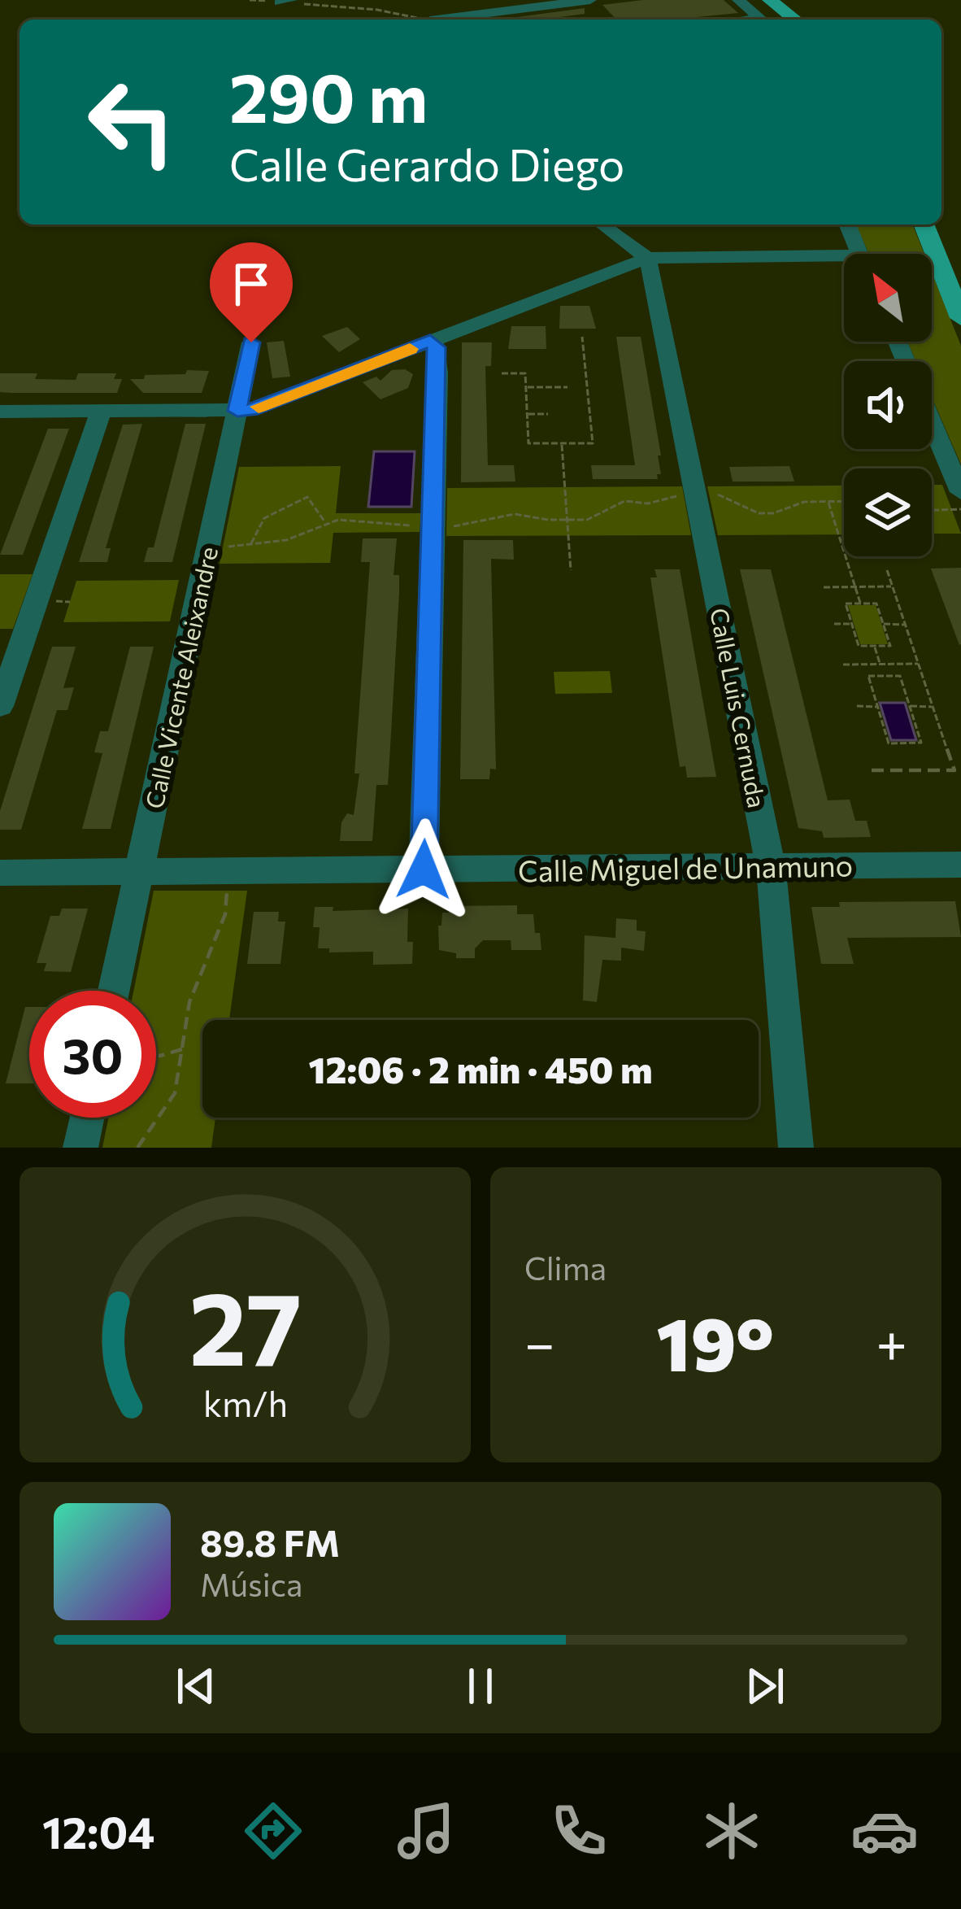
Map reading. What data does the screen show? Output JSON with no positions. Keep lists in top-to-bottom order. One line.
{"streets":{"street":["Calle Vicente Aleixandre","Calle Luis Cernuda","Calle Miguel de Unamuno"]},"crossings":[["Calle Vicente Aleixandre","Calle Miguel de Unamuno"],["Calle Luis Cernuda","Calle Miguel de Unamuno"]],"north":"top left","page":{"turn":["290 m","Calle Gerardo Diego"],"limit":"30","trip":"12:06 · 2 min · 450 m","tile":"Clima","heat":["−","19°","+"],"song":["89.8 FM","Música"],"tabs":"12:04","gauge":["27","km/h"]}}
